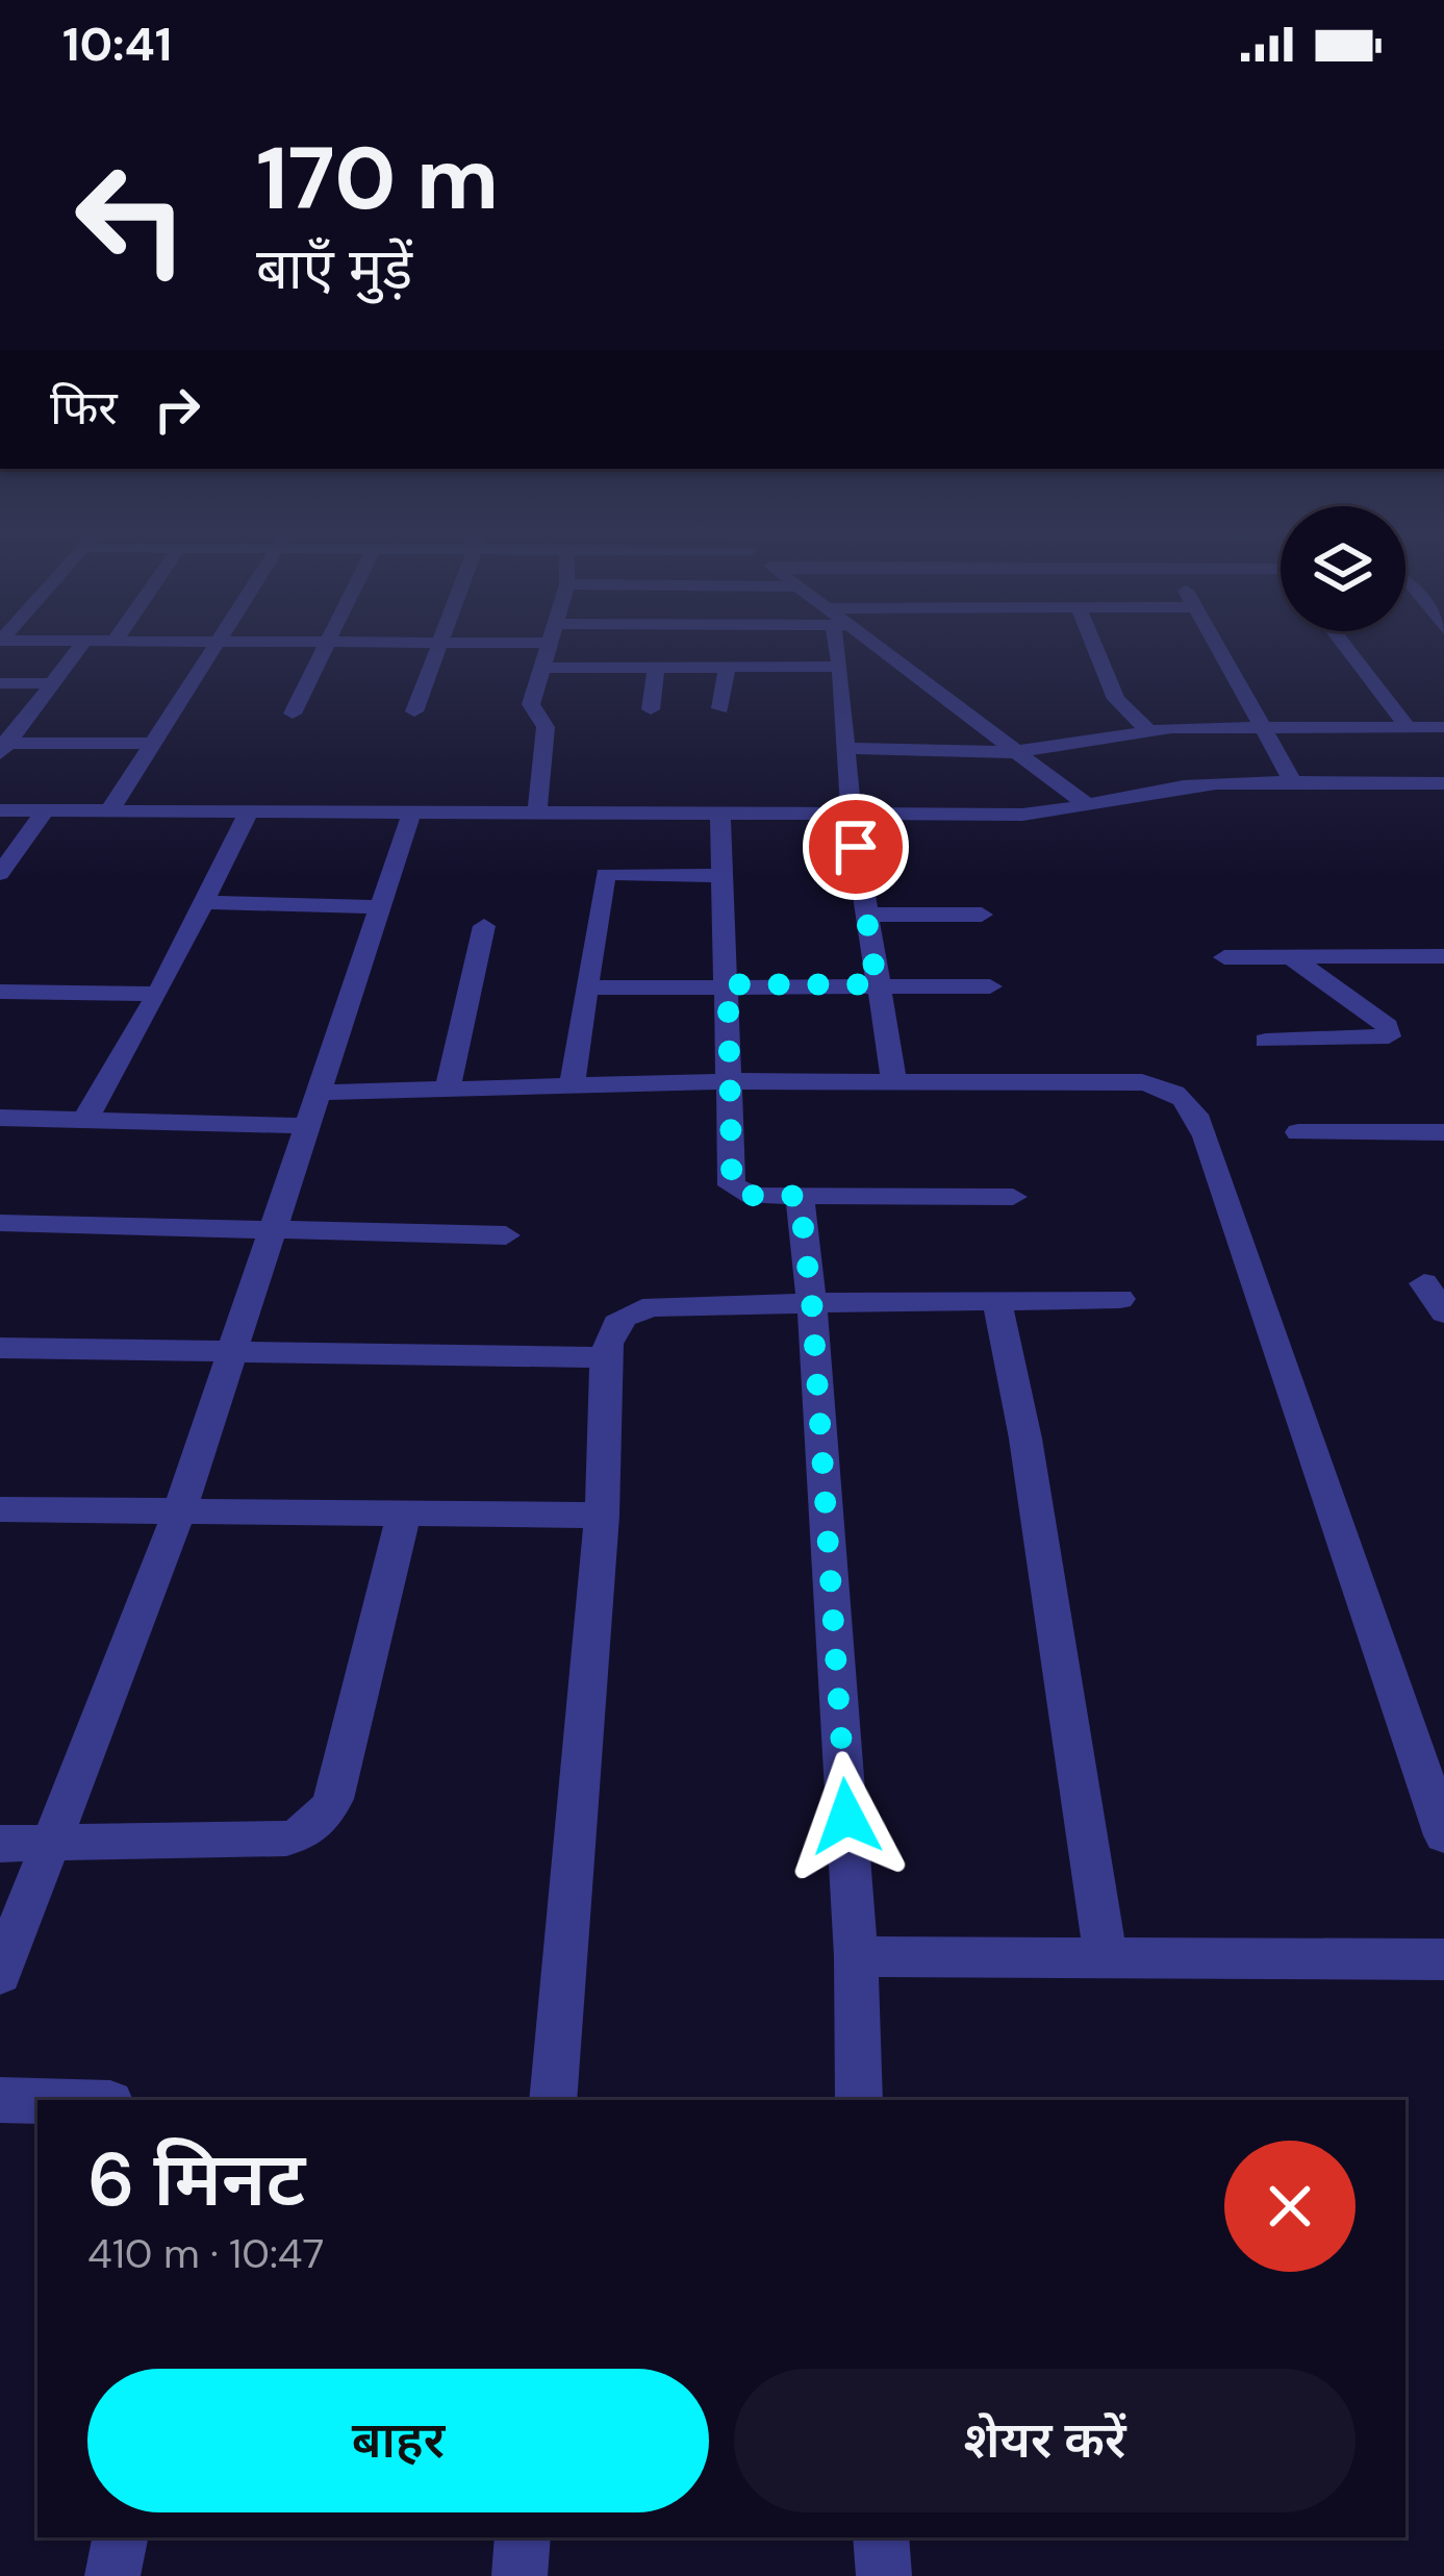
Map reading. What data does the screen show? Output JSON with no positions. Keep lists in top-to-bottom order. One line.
{"page":{"status":"10:41","turn":["170 m","बाएँ मुड़ें"],"then":"फिर","heading":["6 मिनट","410 m · 10:47"],"buttons":["बाहर","शेयर करें"]}}
